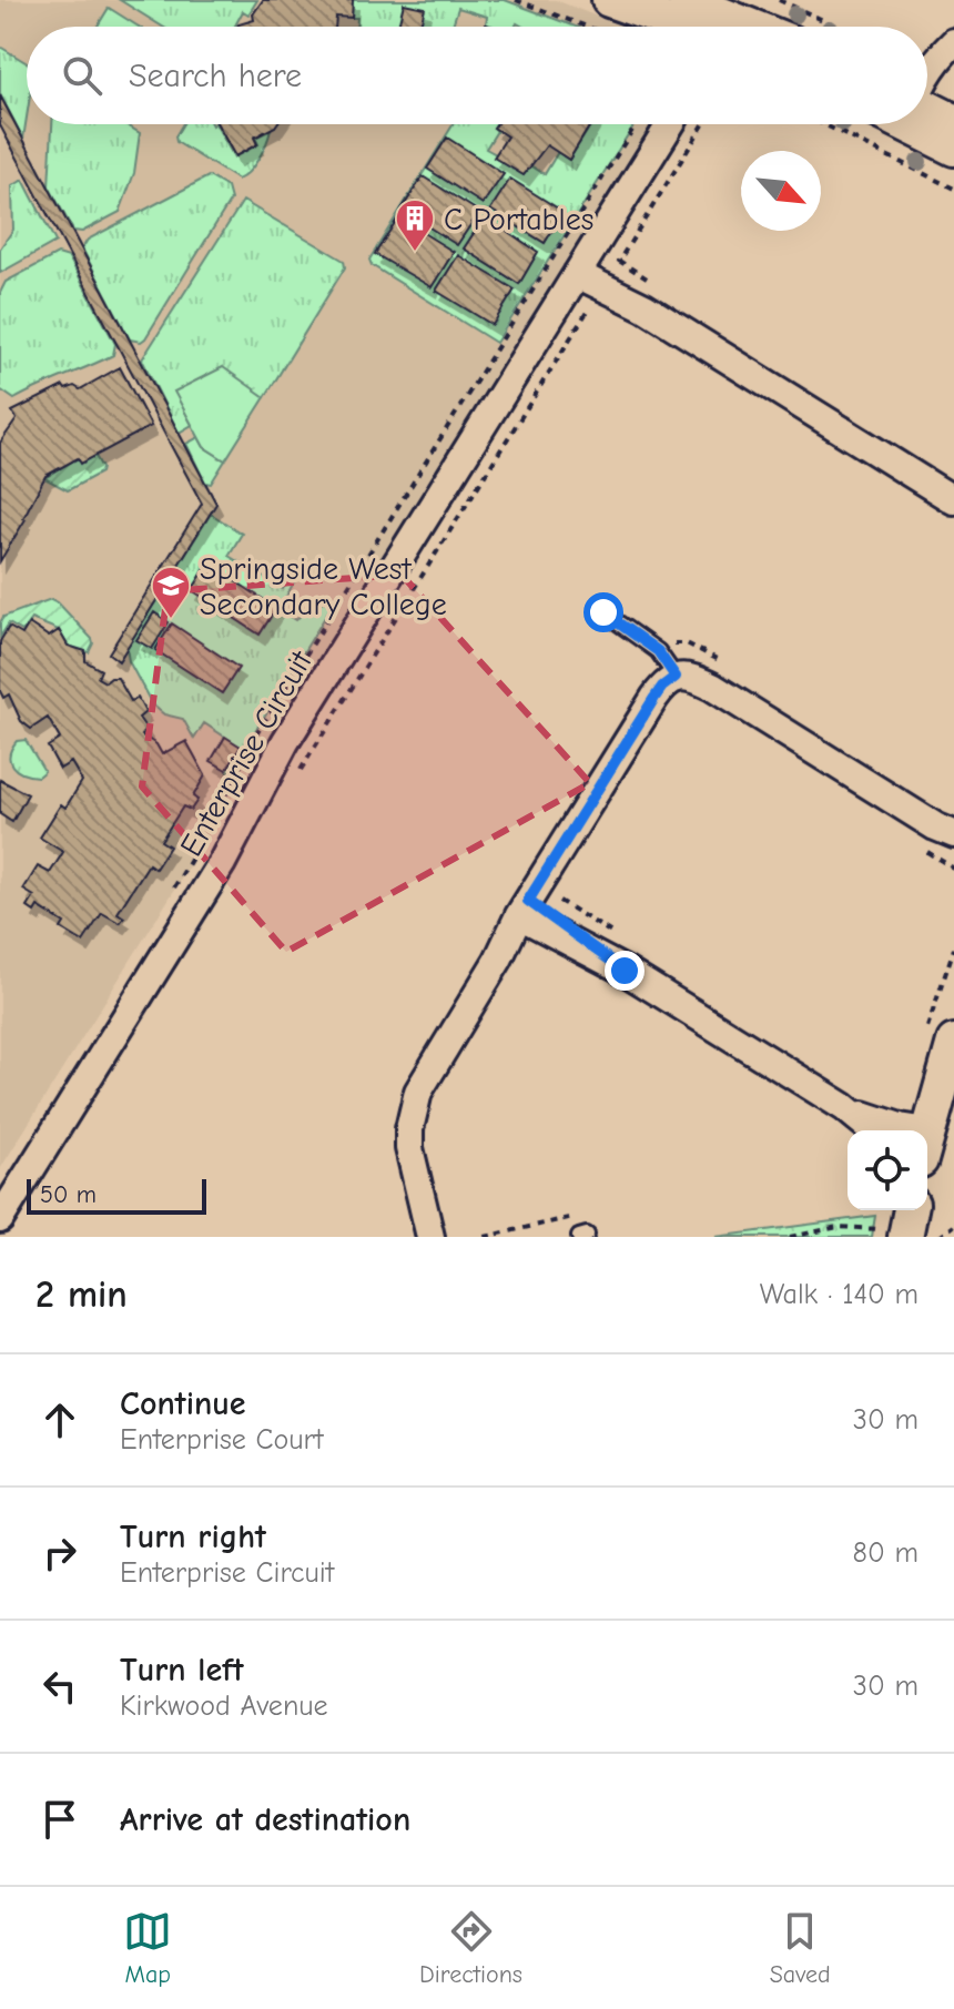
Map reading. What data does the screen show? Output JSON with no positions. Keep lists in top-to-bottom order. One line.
{"streets":{"street":["Enterprise Circuit"]},"places":{"building":["C Portables"],"school or university":["Springside West Secondary College"]},"scale_bar":"50 m","north":"bottom right","page":{"search":"Search here","scale":"50 m","heading":["2 min","Walk · 140 m"],"list":[["Continue","Enterprise Court","30 m"],["Turn right","Enterprise Circuit","80 m"],["Turn left","Kirkwood Avenue","30 m"],"Arrive at destination"],"nav":["Map","Directions","Saved"]}}
